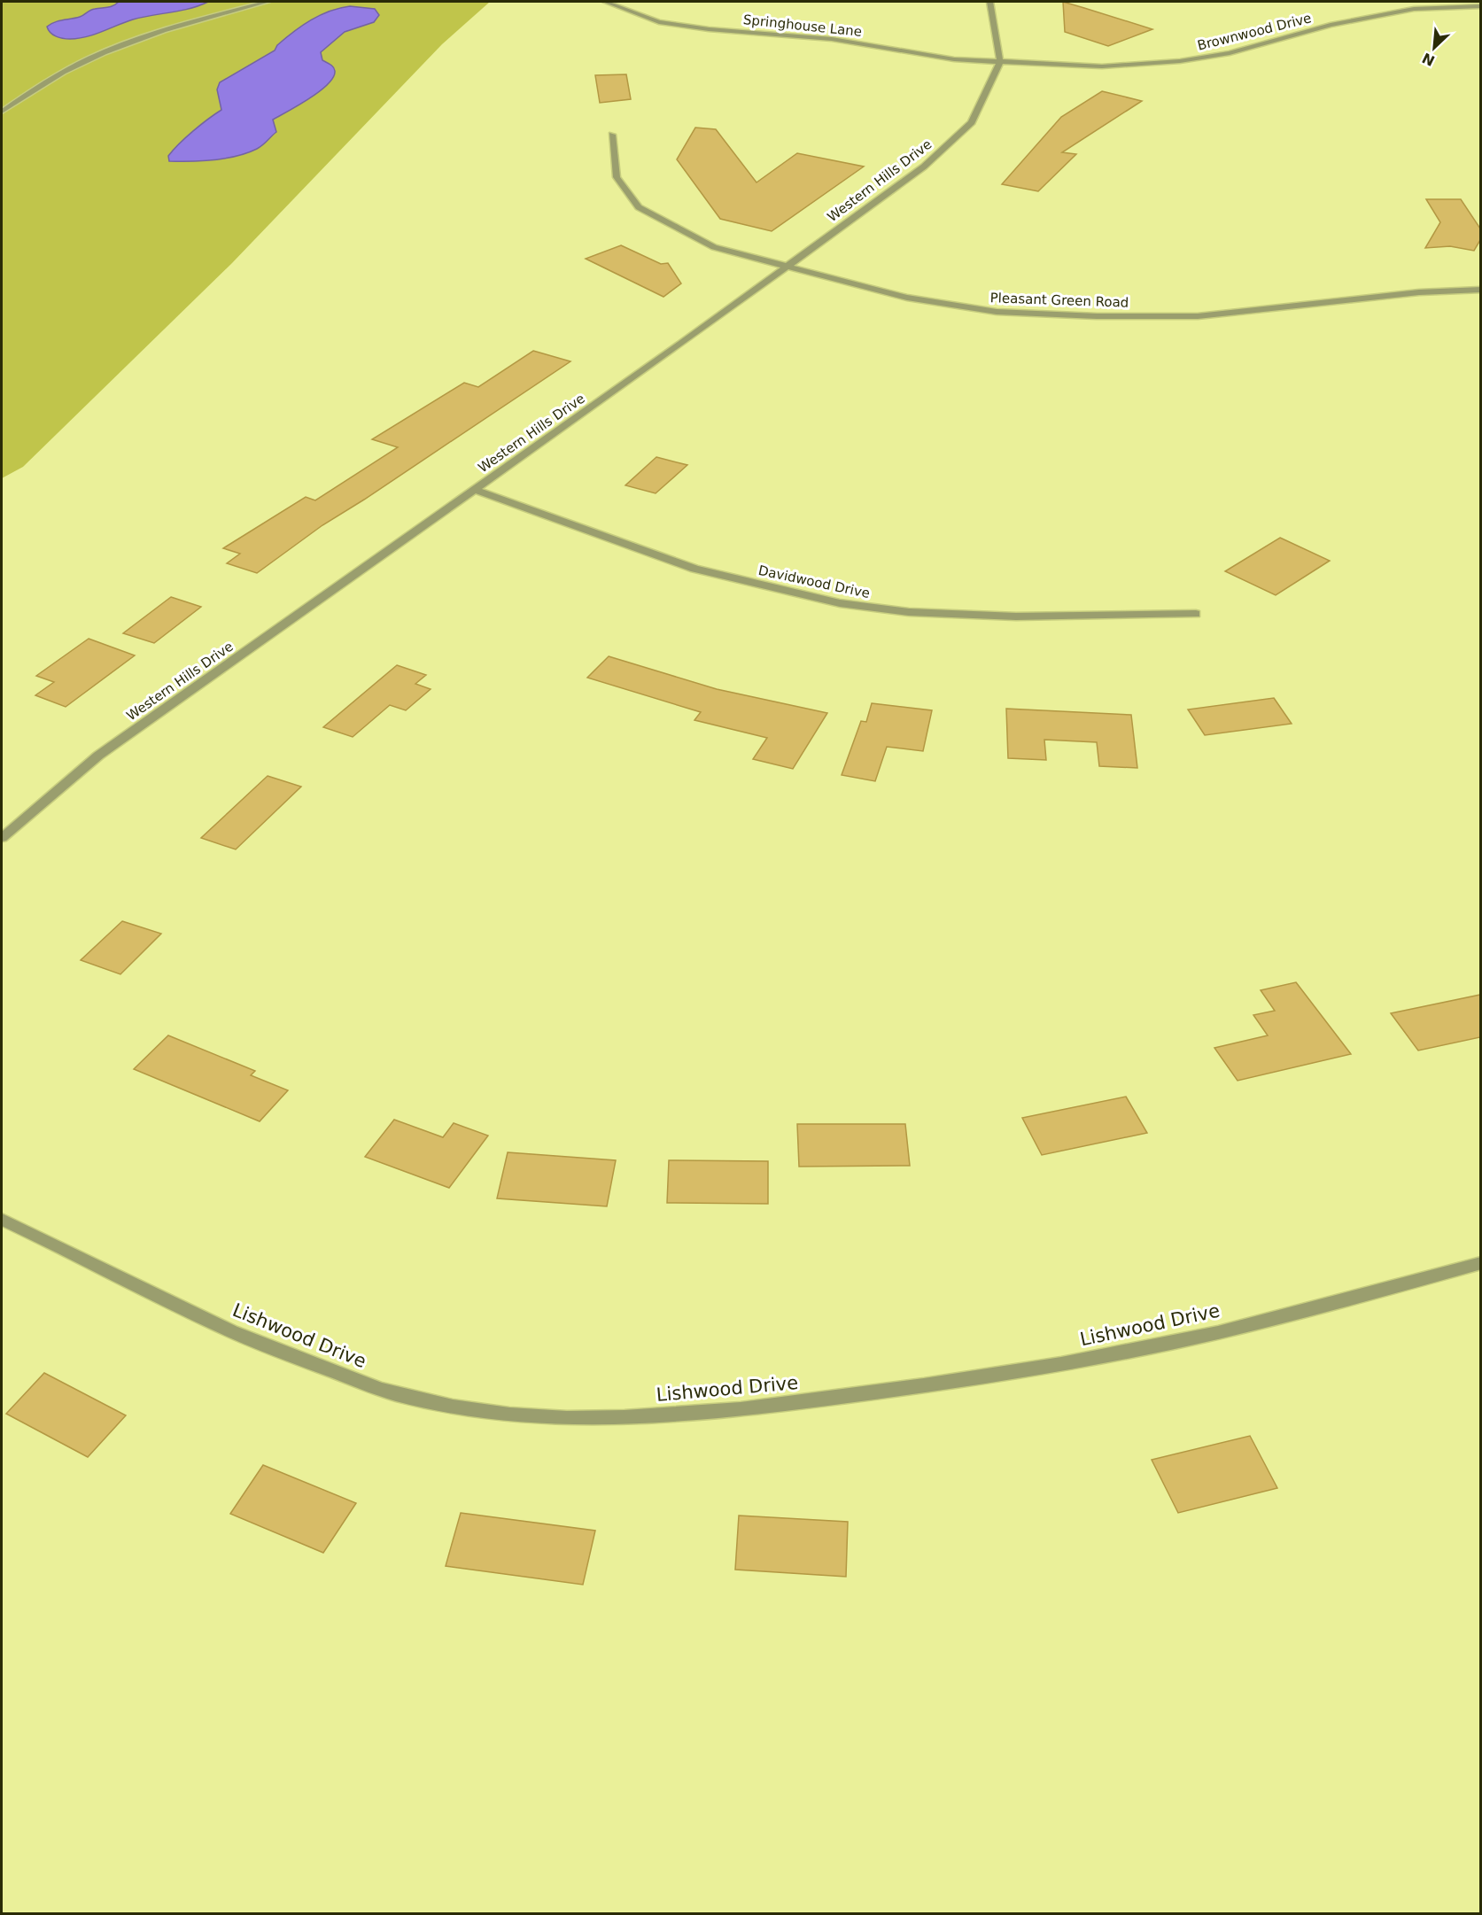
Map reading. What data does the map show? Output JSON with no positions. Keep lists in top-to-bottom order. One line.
{"streets":{"street":["Springhouse Lane","Brownwood Drive","Western Hills Drive","Pleasant Green Road","Davidwood Drive","Lishwood Drive"]},"crossings":[["Springhouse Lane","Brownwood Drive"],["Springhouse Lane","Western Hills Drive"],["Brownwood Drive","Western Hills Drive"],["Western Hills Drive","Pleasant Green Road"],["Western Hills Drive","Davidwood Drive"]],"north":"bottom left"}
